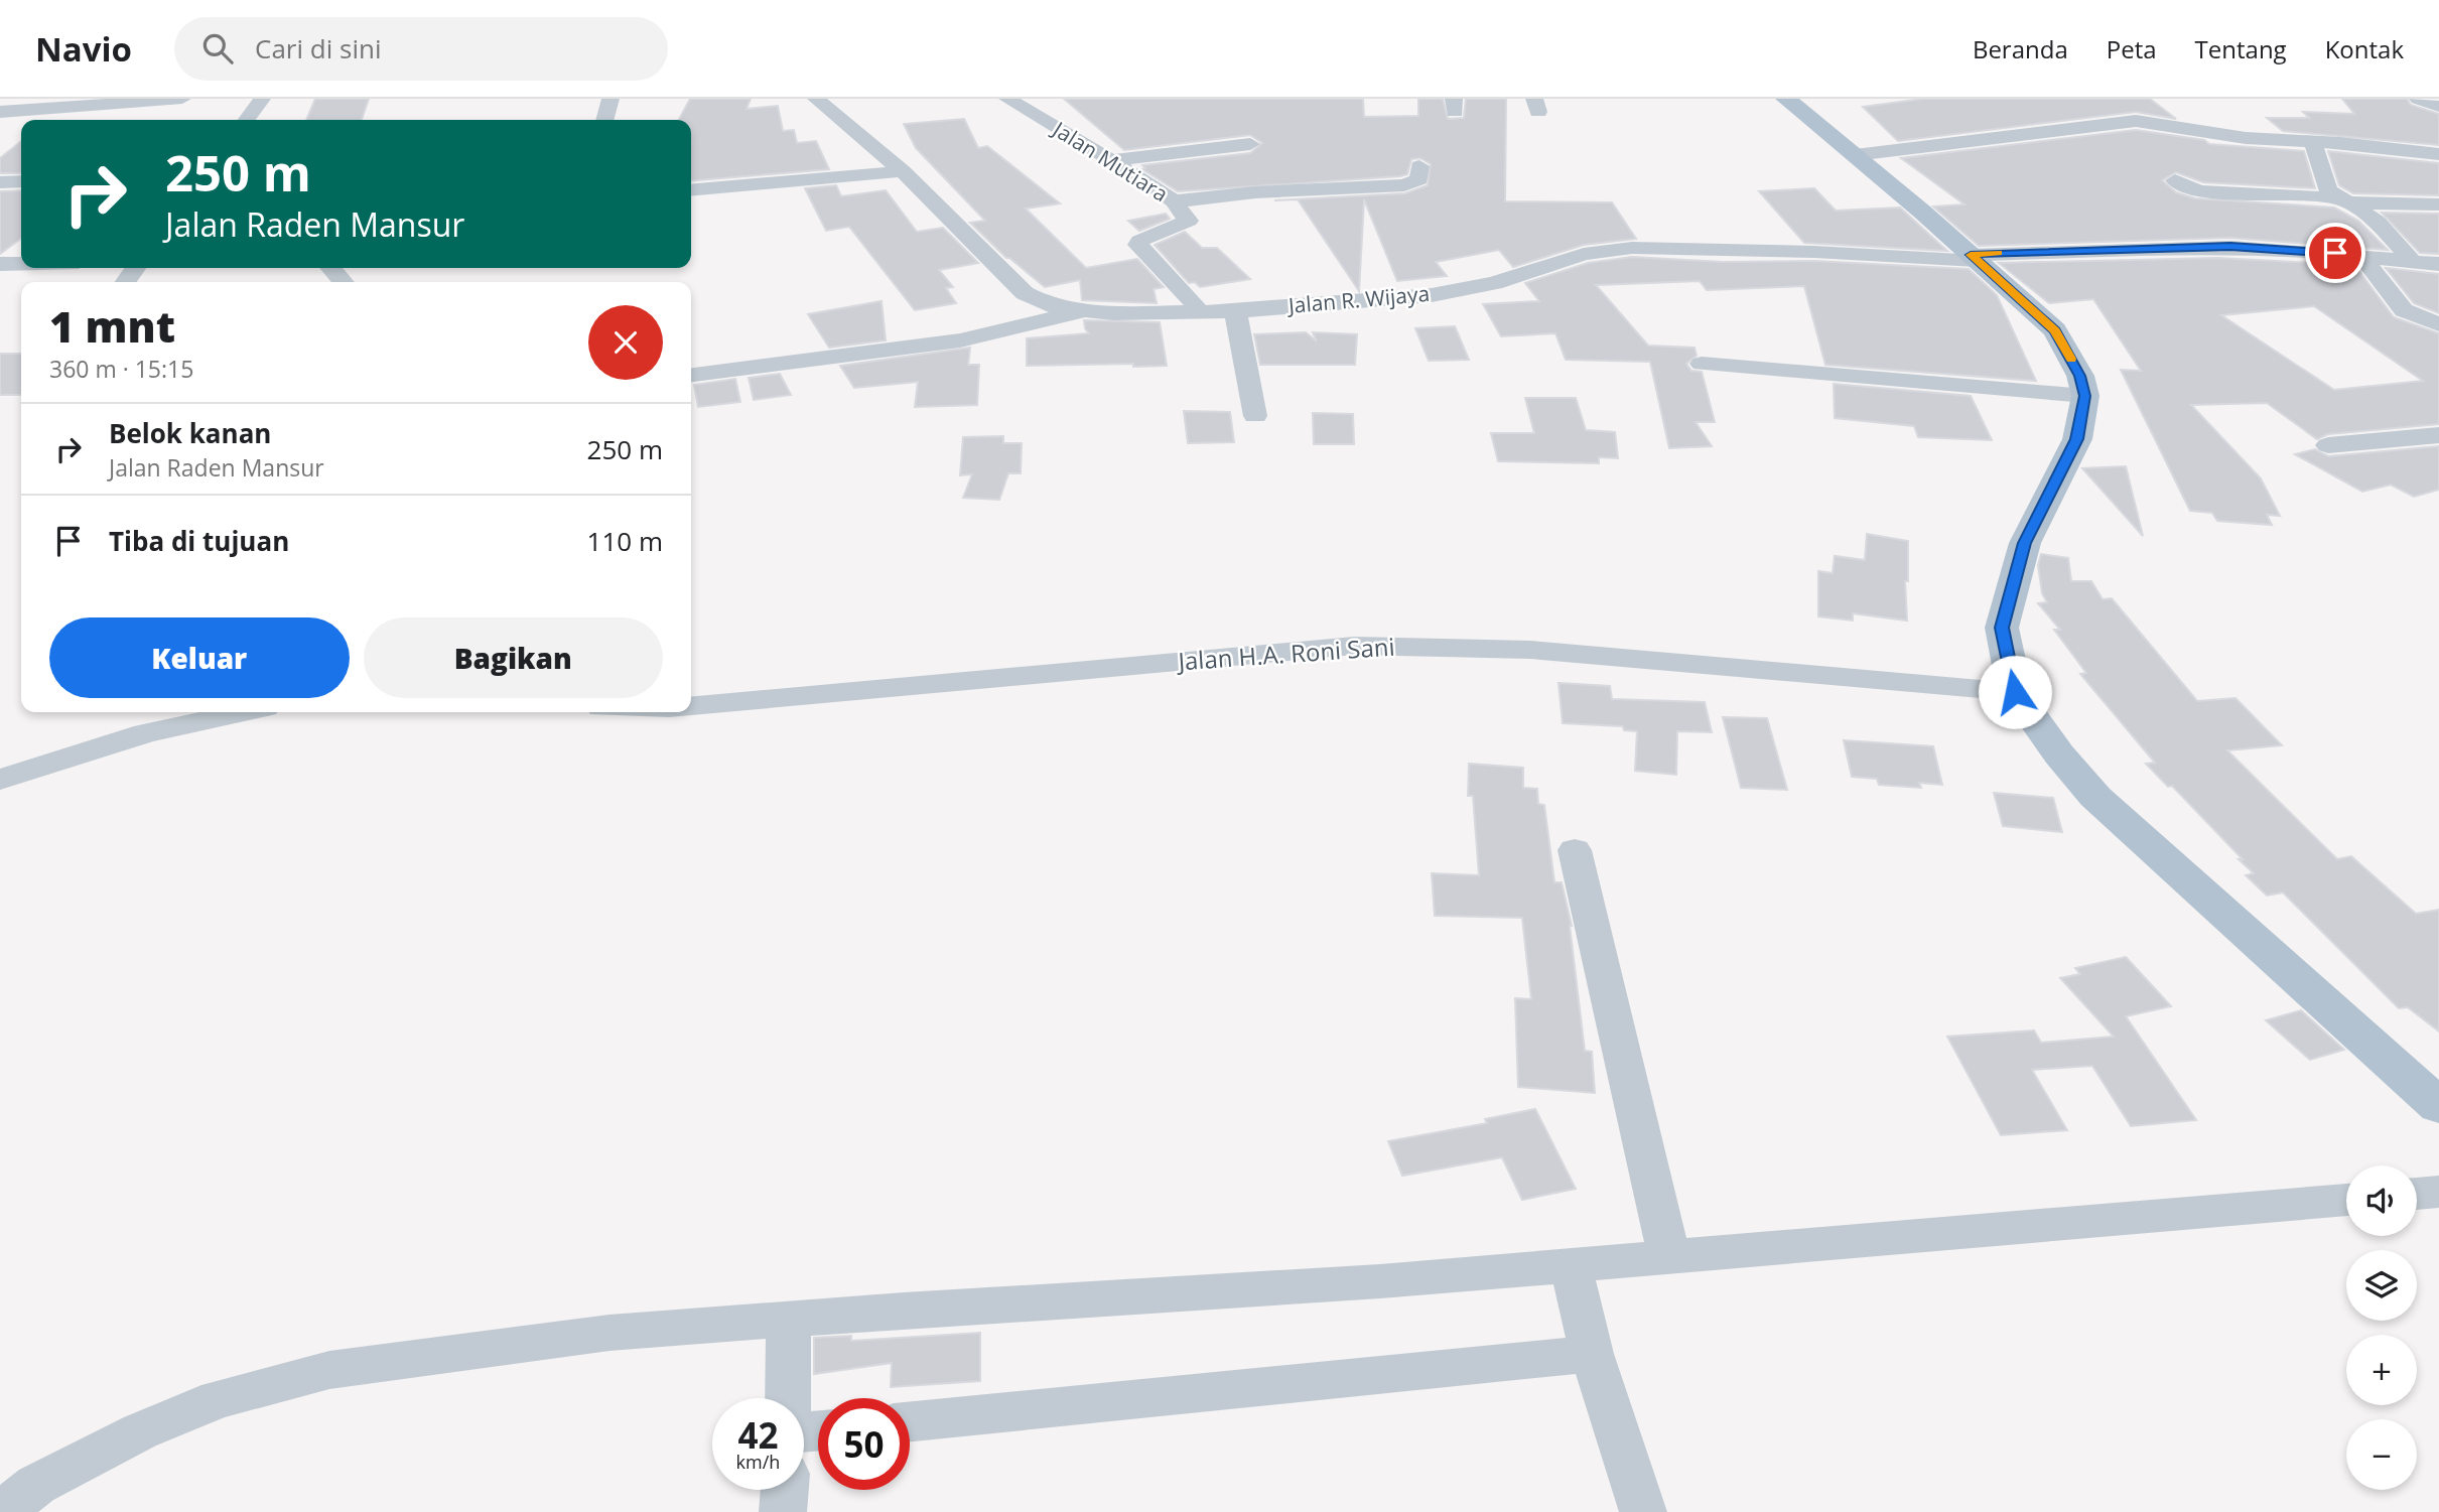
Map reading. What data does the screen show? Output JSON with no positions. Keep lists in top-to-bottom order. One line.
{"streets":{"street":["Jalan Mutiara","Jalan R. Wijaya","Jalan H.A. Roni Sani"]},"crossings":[["Jalan Mutiara","Jalan R. Wijaya"]],"page":{"header":"Navio","search":"Cari di sini","nav":["Beranda","Peta","Tentang","Kontak"],"turn":["250 m","Jalan Raden Mansur"],"heading":["1 mnt","360 m · 15:15"],"list":[{"name":"Belok kanan","note":"Jalan Raden Mansur","value":"250 m"},{"name":"Tiba di tujuan","value":"110 m"}],"buttons":["Keluar","Bagikan"],"map_buttons":["+","−"],"speed":"42 km/h","limit":"50"}}
